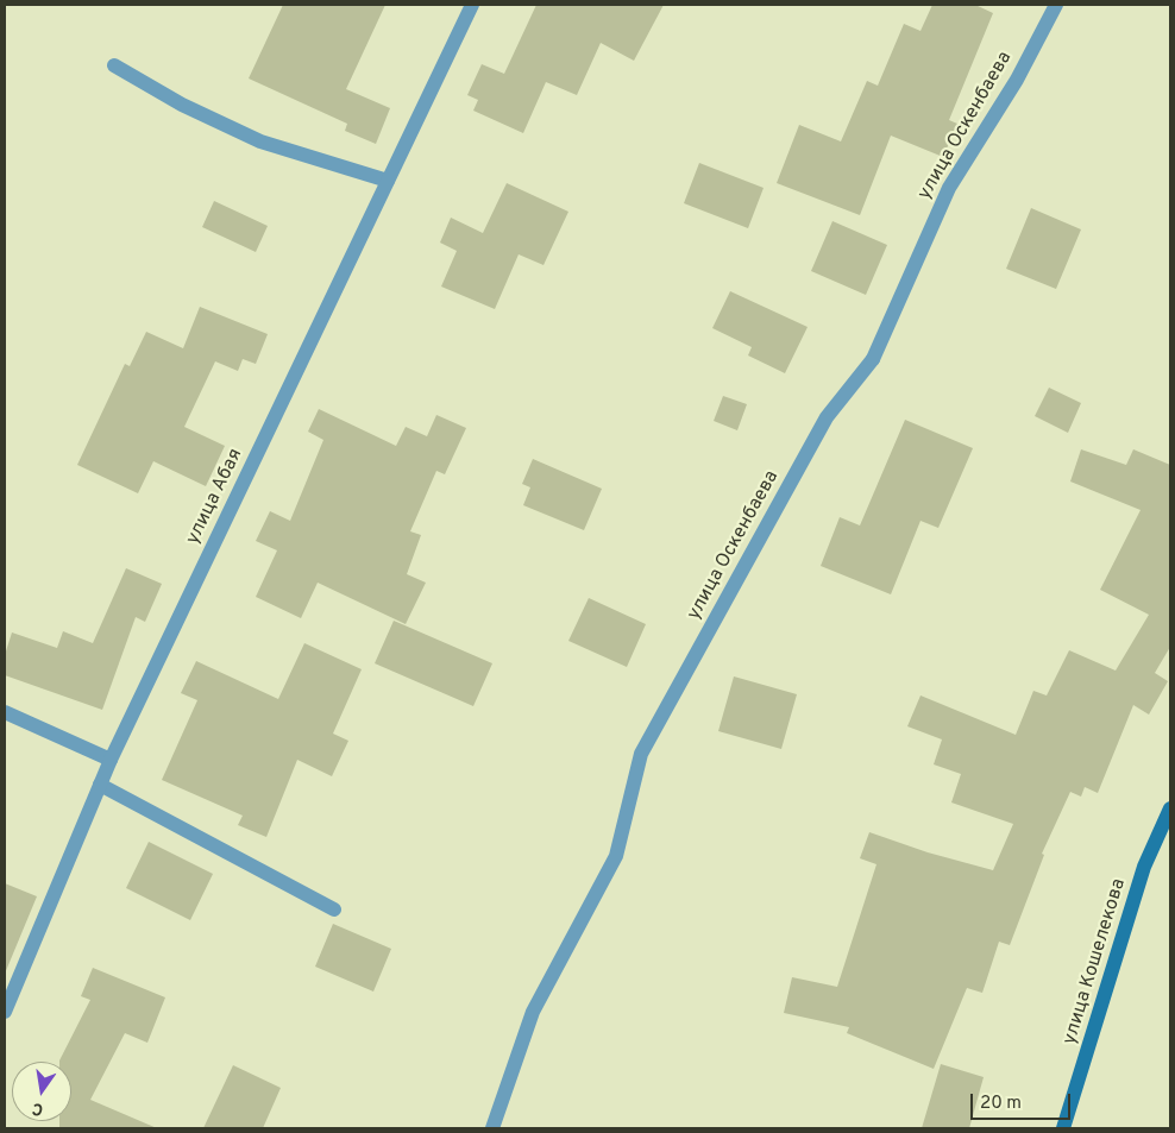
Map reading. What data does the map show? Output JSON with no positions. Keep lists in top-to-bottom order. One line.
{"streets":{"main road":["улица Кошелекова"],"street":["улица Оскенбаева","улица Абая"]},"scale_bar":"20 m","north":"bottom"}
